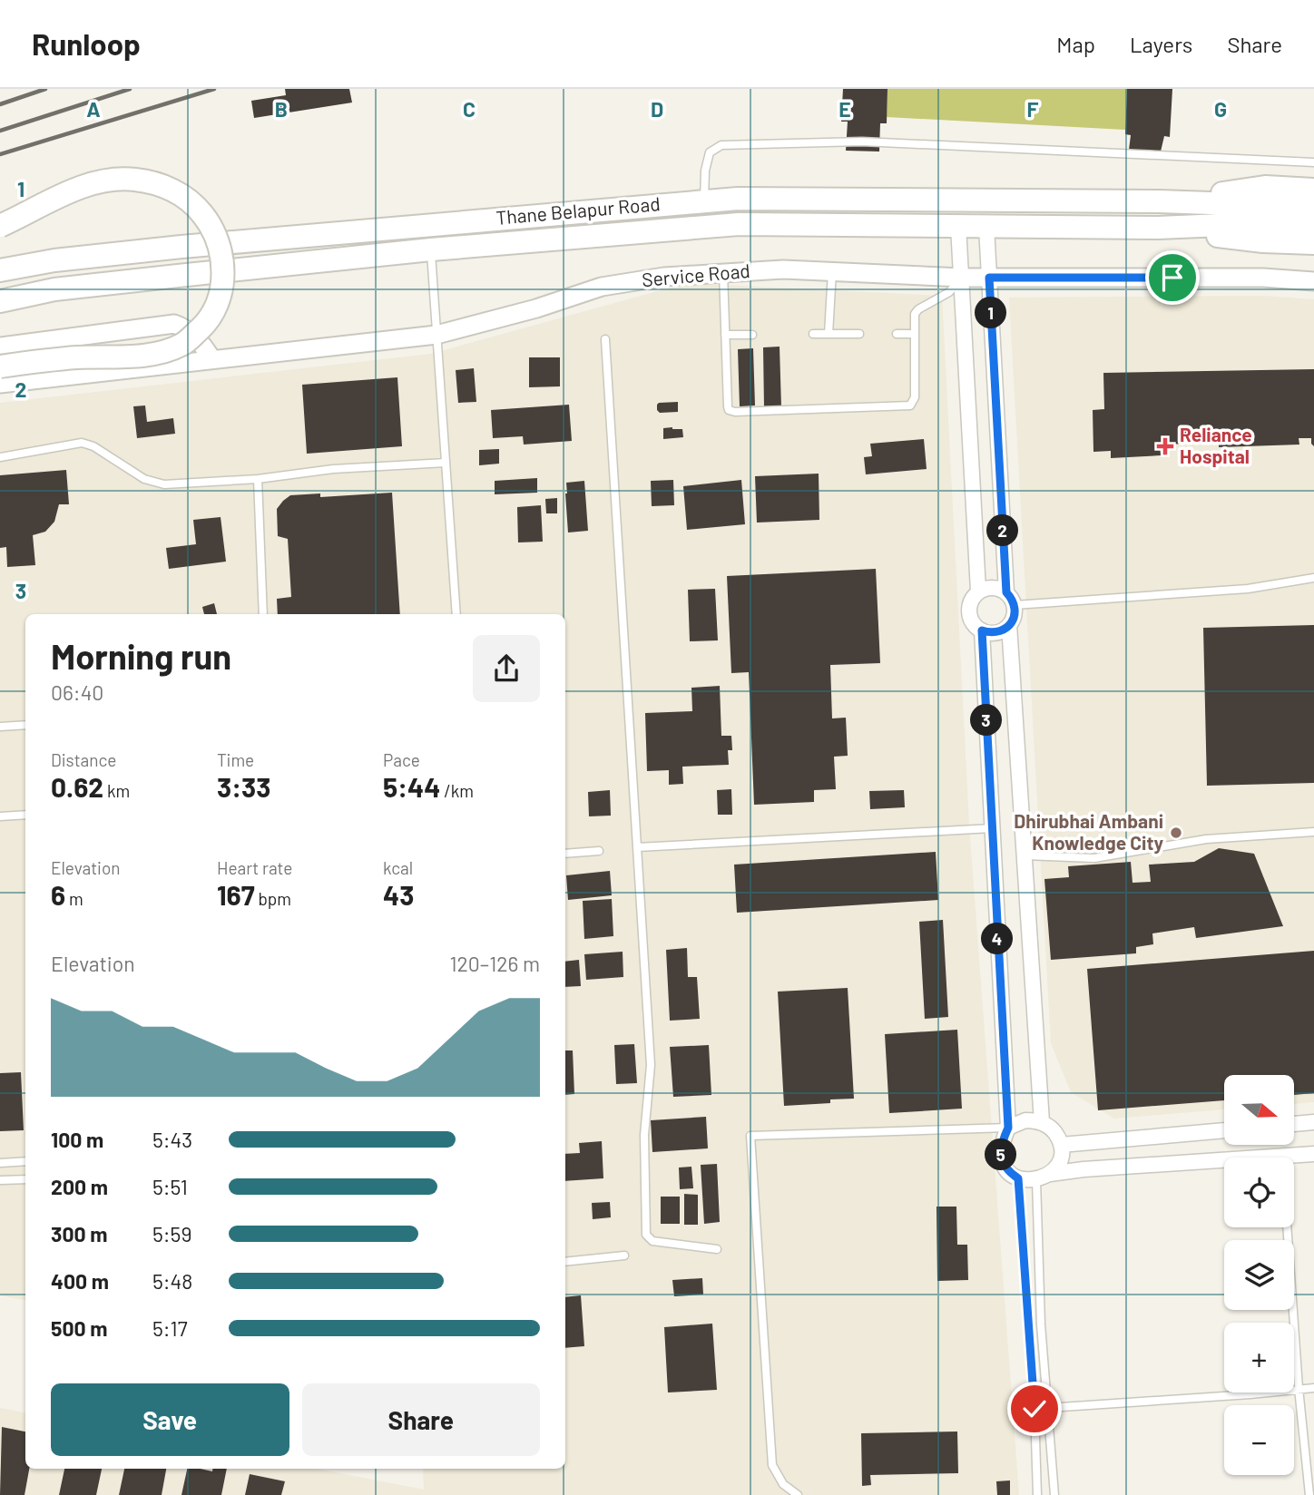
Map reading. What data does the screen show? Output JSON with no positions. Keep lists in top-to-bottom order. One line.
{"streets":{"main road":["Thane Belapur Road"],"street":["Service Road"]},"places":{"health":["Reliance Hospital"],"other":["Dhirubhai Ambani Knowledge City"]},"north":"right","page":{"header":"Runloop","nav":["Map","Layers","Share"],"pins":["1","2","3","4","5"],"heading":["Morning run","06:40"],"stats":[["Distance","0.62 km"],["Time","3:33"],["Pace","5:44 /km"],["Elevation","6 m"],["Heart rate","167 bpm"],["kcal","43"]],"chart":["Elevation","120–126 m"],"map_buttons":["+","−"],"list":[{"name":"100 m","note":"5:43"},{"name":"200 m","note":"5:51"},{"name":"300 m","note":"5:59"},{"name":"400 m","note":"5:48"},{"name":"500 m","note":"5:17"}],"buttons":["Save","Share"]},"grid":{"columns":["A","B","C","D","E","F","G"],"rows":["1","2","3"]}}
